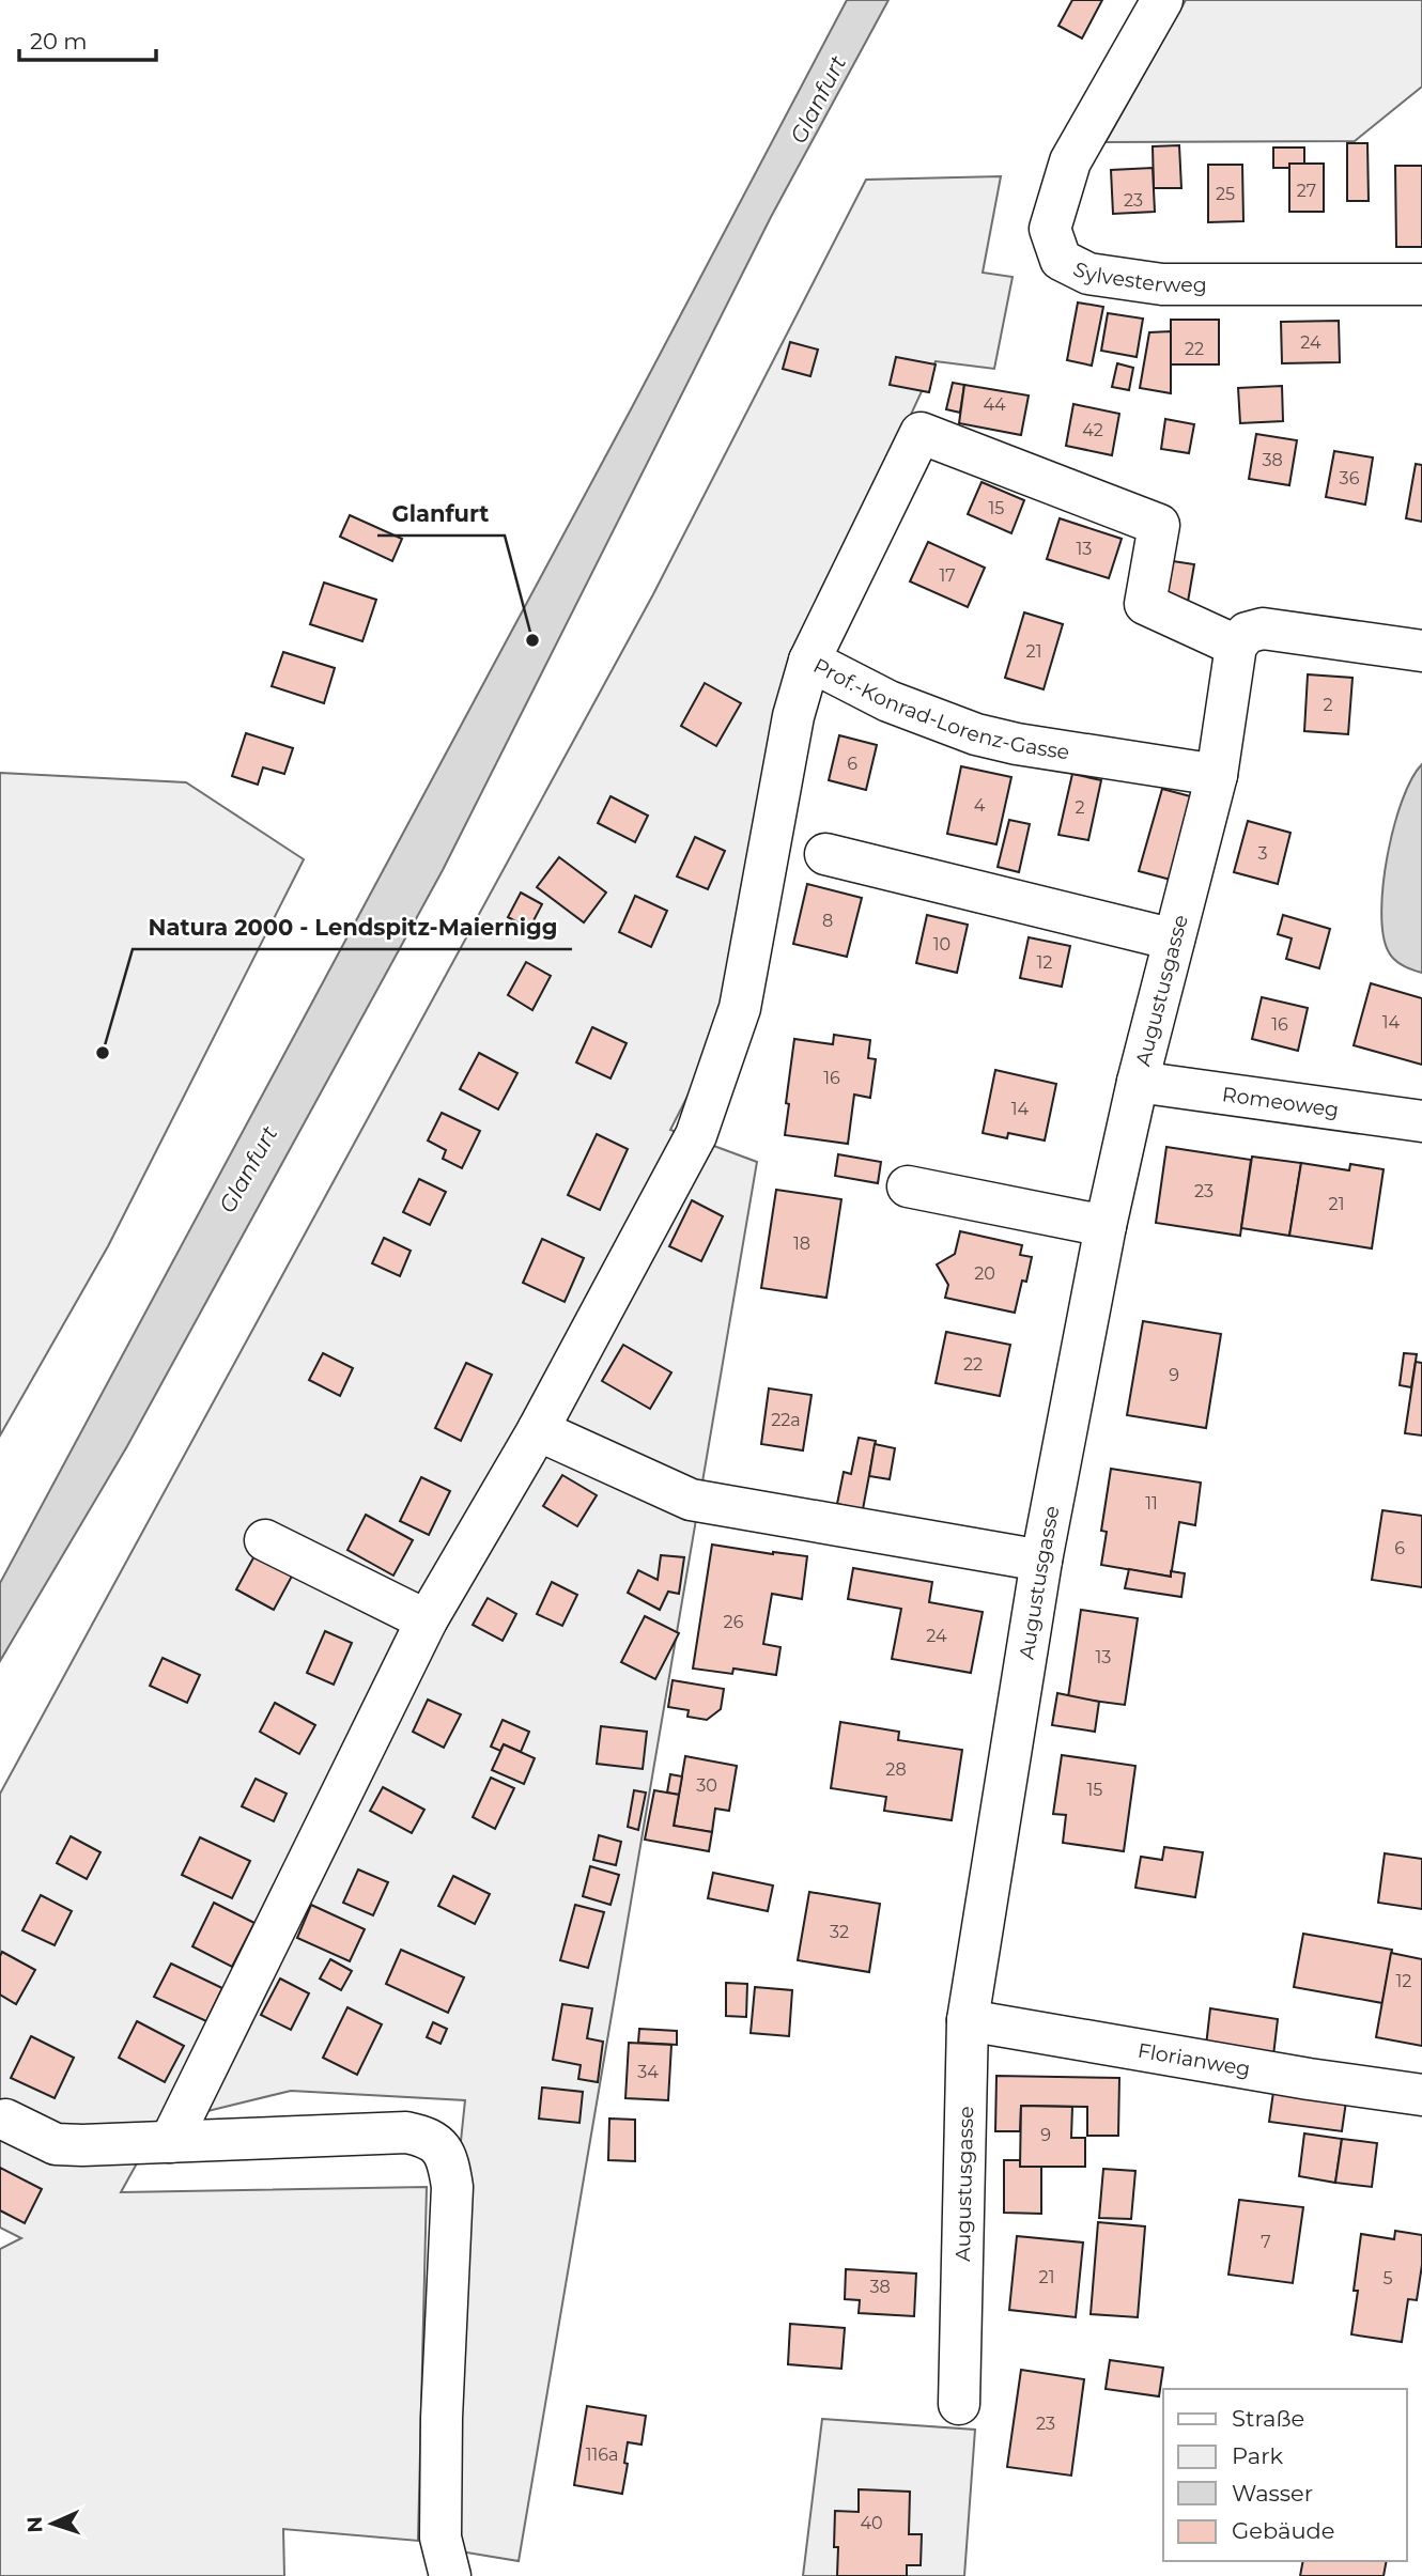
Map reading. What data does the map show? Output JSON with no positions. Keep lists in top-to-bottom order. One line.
{"streets":{"street":["Sylvesterweg","Prof.-Konrad-Lorenz-Gasse","Augustusgasse","Romeoweg","Florianweg"]},"crossings":[["Prof.-Konrad-Lorenz-Gasse","Augustusgasse"],["Augustusgasse","Romeoweg"],["Augustusgasse","Florianweg"]],"water":["Glanfurt"],"places":["Glanfurt","Natura 2000 - Lendspitz-Maiernigg"],"house_numbers":["27","25","23","24","22","44","42","38","36","15","13","17","21","2","6","4","2","3","8","10","12","14","16","16","14","23","21","18","20","22","9","22a","11","6","26","24","13","28","30","15","32","12","34","9","7","21","5","38","23","116a","40"],"legend":["Straße","Park","Wasser","Gebäude"],"scale_bar":"20 m","north":"left"}
